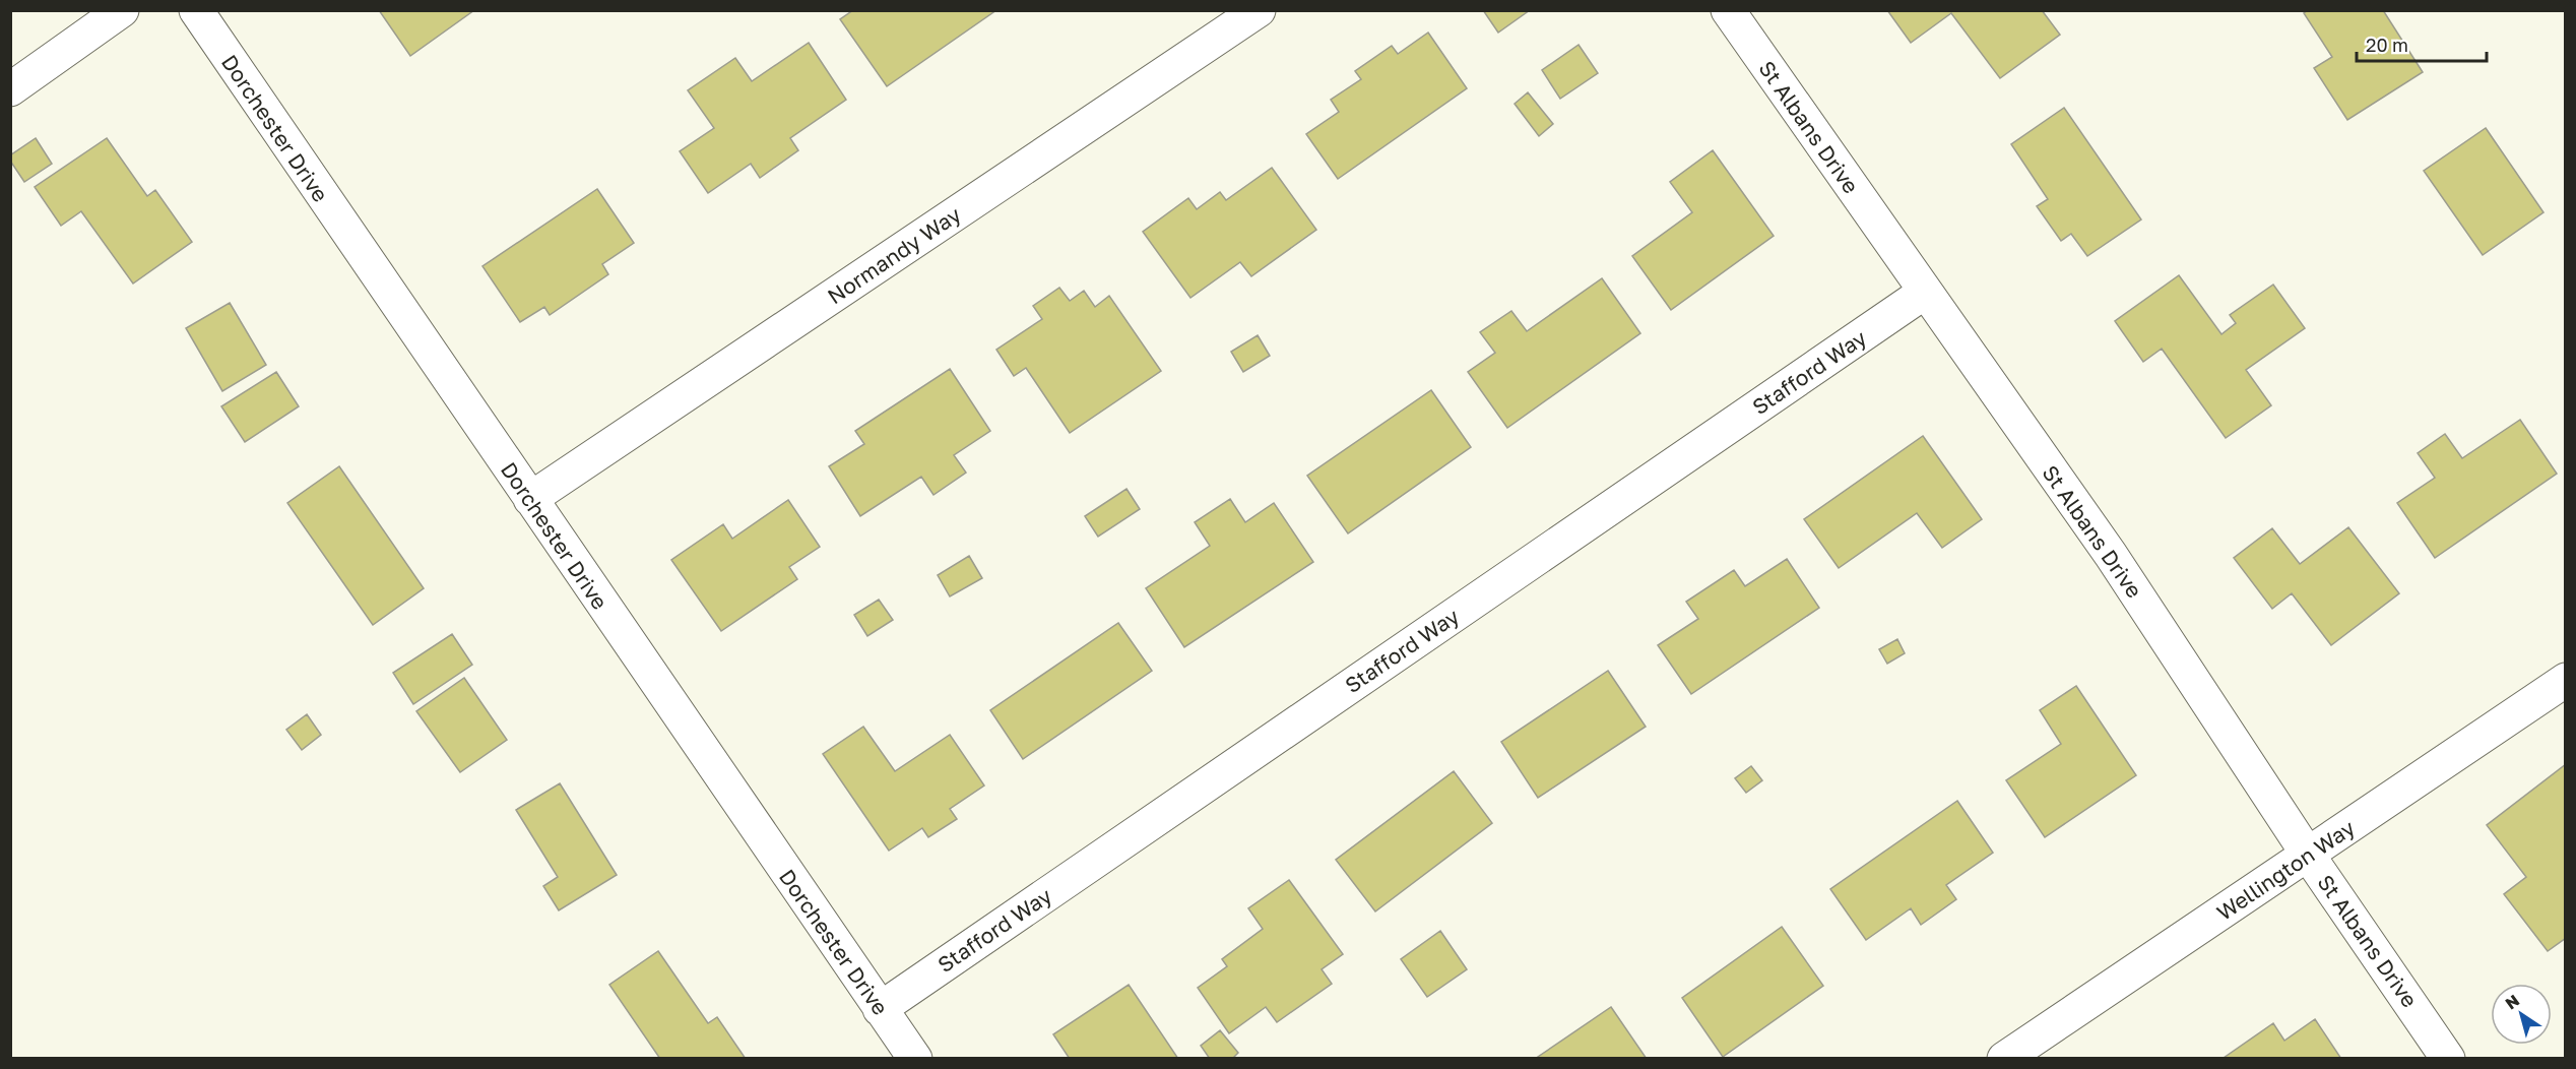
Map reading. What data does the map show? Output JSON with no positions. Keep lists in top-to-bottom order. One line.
{"streets":{"street":["St Albans Drive","Dorchester Drive","Normandy Way","Stafford Way","Wellington Way"]},"crossings":[["St Albans Drive","Stafford Way"],["St Albans Drive","Wellington Way"],["Dorchester Drive","Normandy Way"],["Dorchester Drive","Stafford Way"]],"scale_bar":"20 m","north":"top left"}
